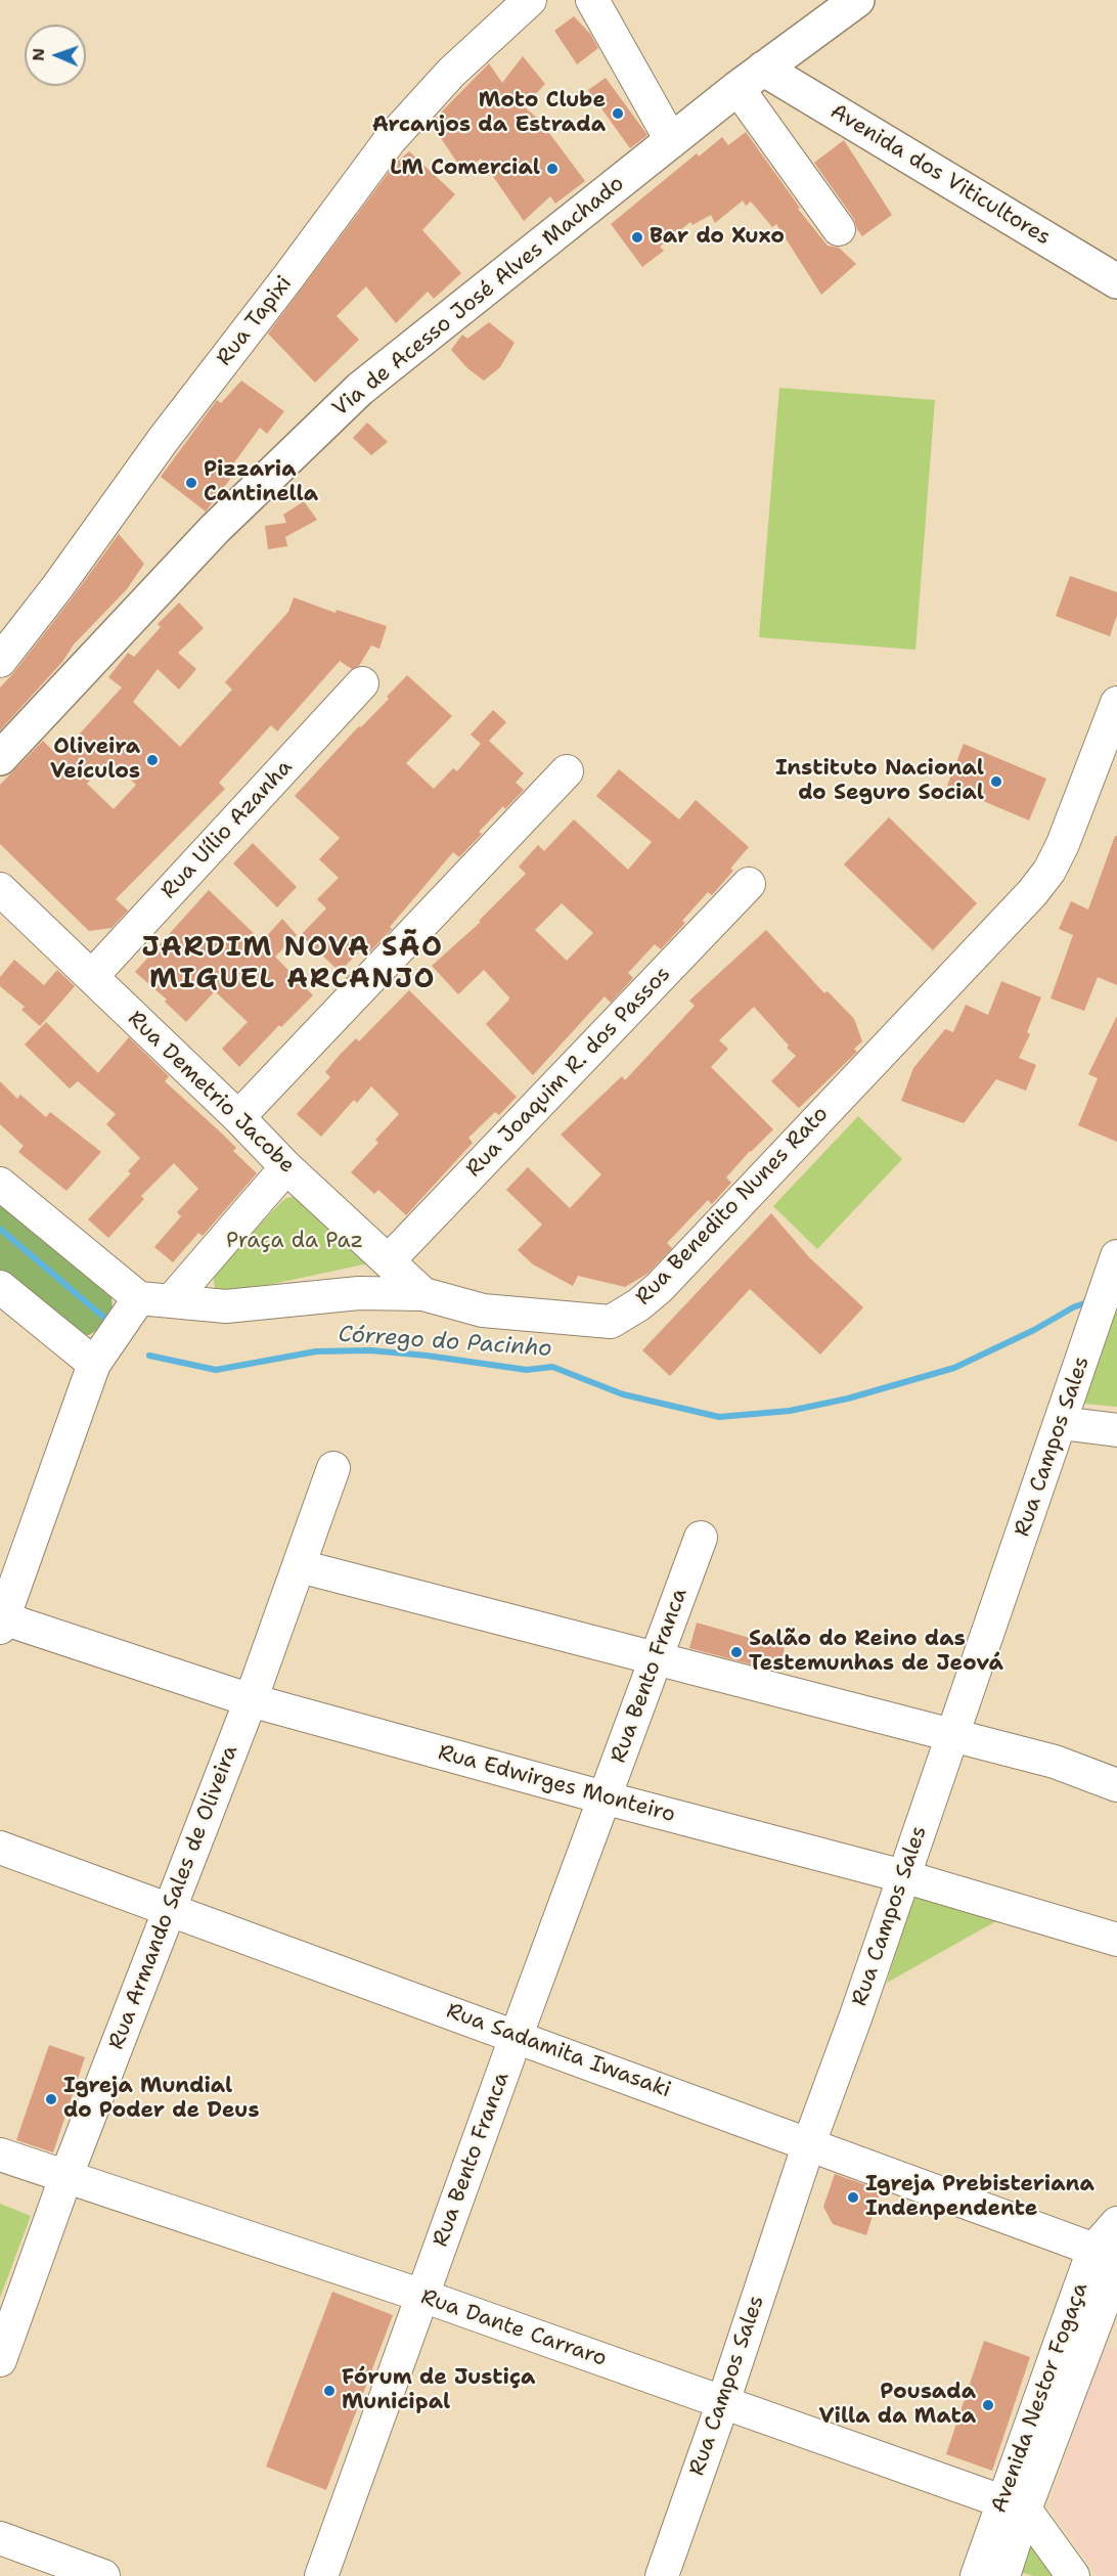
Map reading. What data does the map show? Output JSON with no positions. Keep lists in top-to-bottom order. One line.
{"streets":{"main road":["Avenida dos Viticultores","Via de Acesso José Alves Machado"],"street":["Rua Tapixi","Rua Uílio Azanha","Rua Joaquim R. dos Passos","Rua Demetrio Jacobe","Rua Benedito Nunes Rato","Rua Campos Sales","Rua Bento Franca","Rua Edwirges Monteiro","Rua Armando Sales de Oliveira","Rua Sadamita Iwasaki","Rua Dante Carraro","Avenida Nestor Fogaça"]},"crossings":[["Avenida dos Viticultores","Via de Acesso José Alves Machado"],["Rua Uílio Azanha","Rua Demetrio Jacobe"],["Rua Joaquim R. dos Passos","Rua Demetrio Jacobe"],["Rua Demetrio Jacobe","Rua Benedito Nunes Rato"],["Rua Campos Sales","Rua Edwirges Monteiro"],["Rua Campos Sales","Rua Sadamita Iwasaki"],["Rua Campos Sales","Rua Dante Carraro"],["Rua Bento Franca","Rua Edwirges Monteiro"],["Rua Bento Franca","Rua Sadamita Iwasaki"],["Rua Bento Franca","Rua Dante Carraro"],["Rua Edwirges Monteiro","Rua Armando Sales de Oliveira"],["Rua Armando Sales de Oliveira","Rua Sadamita Iwasaki"],["Rua Armando Sales de Oliveira","Rua Dante Carraro"],["Rua Sadamita Iwasaki","Avenida Nestor Fogaça"],["Rua Dante Carraro","Avenida Nestor Fogaça"]],"districts":["JARDIM NOVA SÃO MIGUEL ARCANJO"],"water":["Córrego do Pacinho"],"parks":["Praça da Paz"],"places":["Moto Clube Arcanjos da Estrada","LM Comercial","Bar do Xuxo","Pizzaria Cantinella","Oliveira Veículos","Instituto Nacional do Seguro Social","Salão do Reino das Testemunhas de Jeová","Igreja Mundial do Poder de Deus","Igreja Prebisteriana Indenpendente","Fórum de Justiça Municipal","Pousada Villa da Mata"],"north":"left"}
